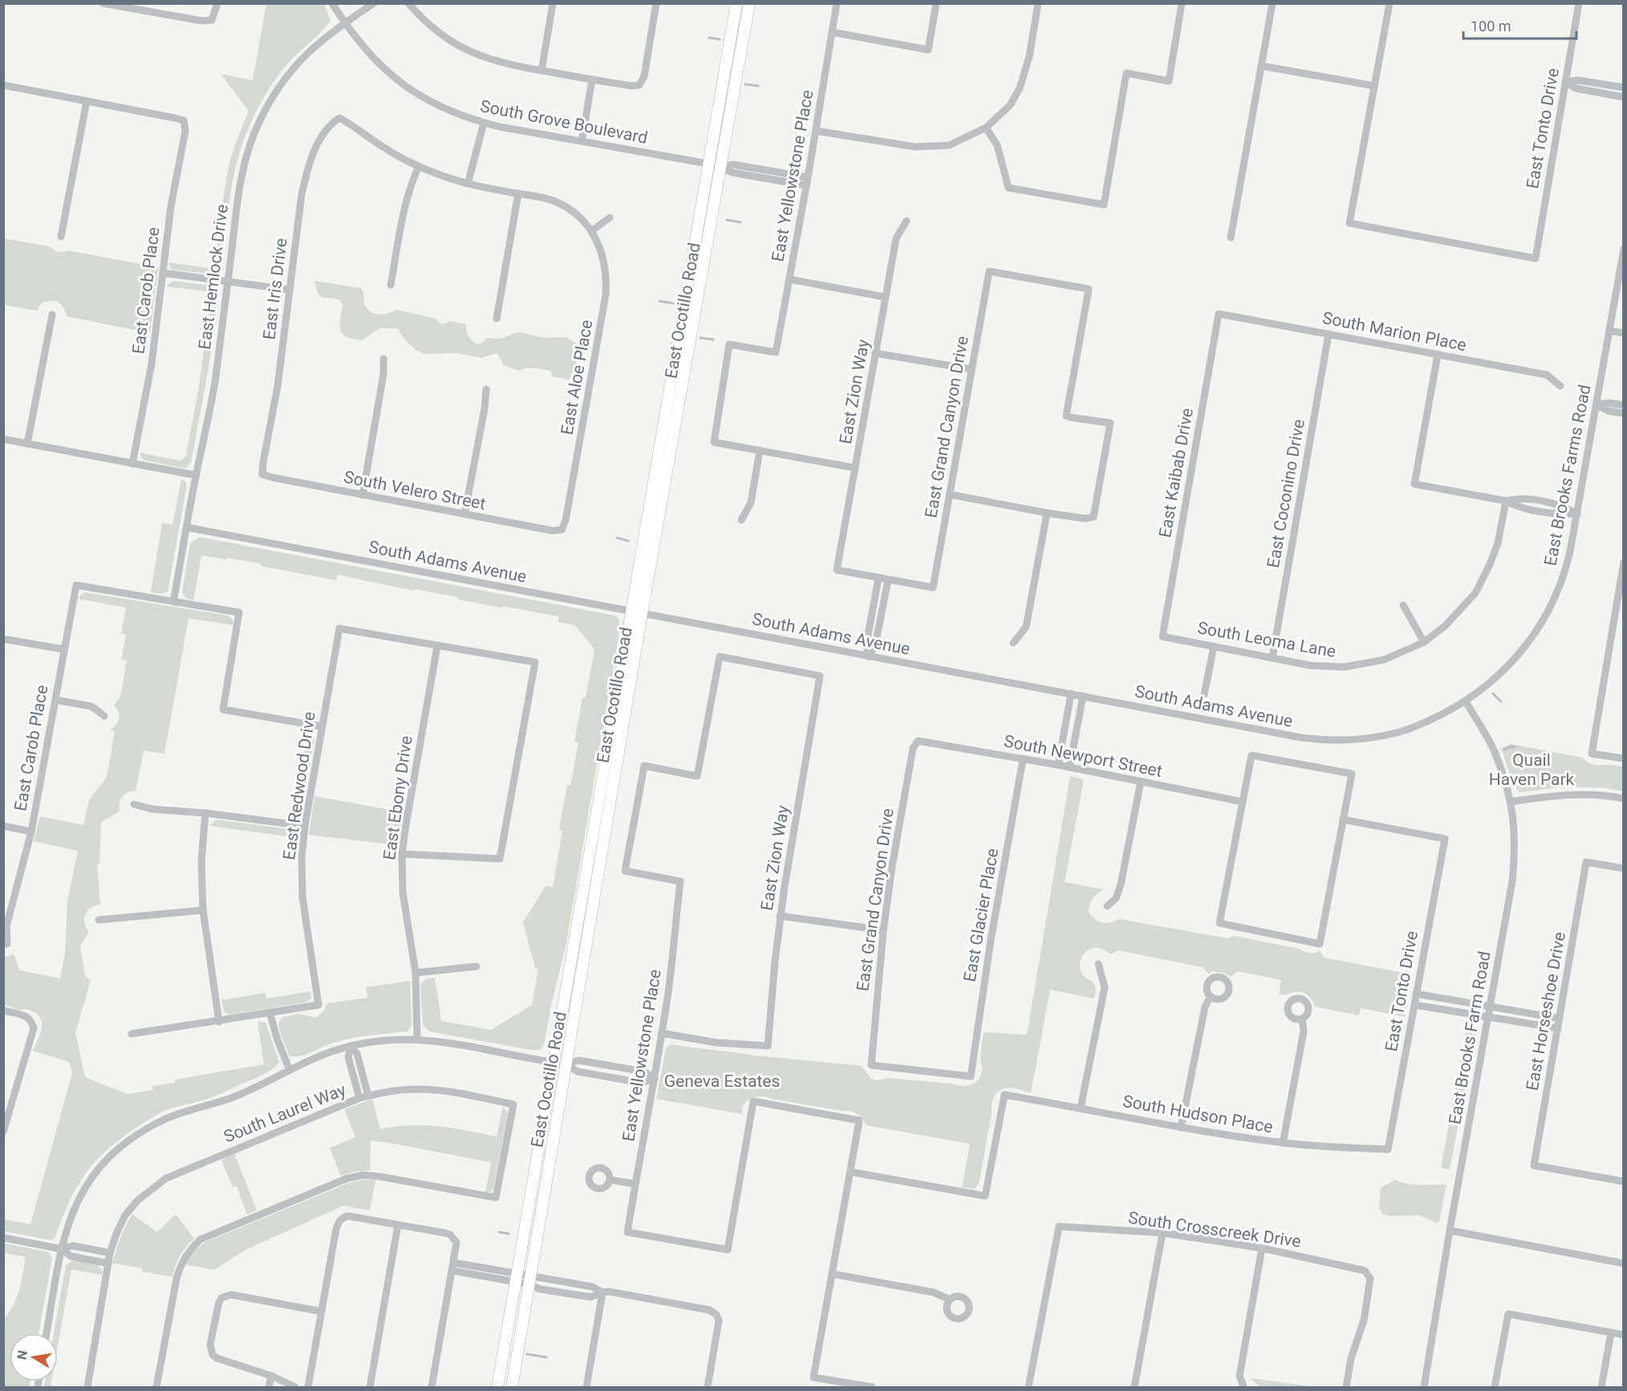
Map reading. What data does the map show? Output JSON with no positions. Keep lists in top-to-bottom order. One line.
{"streets":{"main road":["East Ocotillo Road"],"street":["South Grove Boulevard","East Tonto Drive","East Yellowstone Place","East Hemlock Drive","East Iris Drive","East Carob Place","South Marion Place","East Aloe Place","East Zion Way","East Grand Canyon Drive","East Kaibab Drive","East Brooks Farms Road","South Velero Street","East Coconino Drive","South Adams Avenue","South Leoma Lane","South Newport Street","East Redwood Drive","East Ebony Drive","East Glacier Place","East Horseshoe Drive","East Brooks Farm Road","South Laurel Way","South Hudson Place","South Crosscreek Drive"]},"crossings":[["South Grove Boulevard","East Hemlock Drive"],["South Grove Boulevard","East Ocotillo Road"],["East Tonto Drive","South Hudson Place"],["East Yellowstone Place","East Zion Way"],["East Yellowstone Place","South Hudson Place"],["East Hemlock Drive","East Carob Place"],["East Hemlock Drive","South Adams Avenue"],["East Iris Drive","South Velero Street"],["East Ocotillo Road","South Adams Avenue"],["South Marion Place","East Kaibab Drive"],["South Marion Place","East Coconino Drive"],["East Aloe Place","South Velero Street"],["East Grand Canyon Drive","South Newport Street"],["East Grand Canyon Drive","East Glacier Place"],["East Kaibab Drive","South Leoma Lane"],["East Brooks Farms Road","South Adams Avenue"],["East Brooks Farms Road","East Brooks Farm Road"],["East Coconino Drive","South Leoma Lane"],["South Adams Avenue","East Brooks Farm Road"],["South Newport Street","East Glacier Place"],["East Redwood Drive","East Ebony Drive"]],"parks":["Quail Haven Park","Geneva Estates"],"scale_bar":"100 m","north":"left"}
